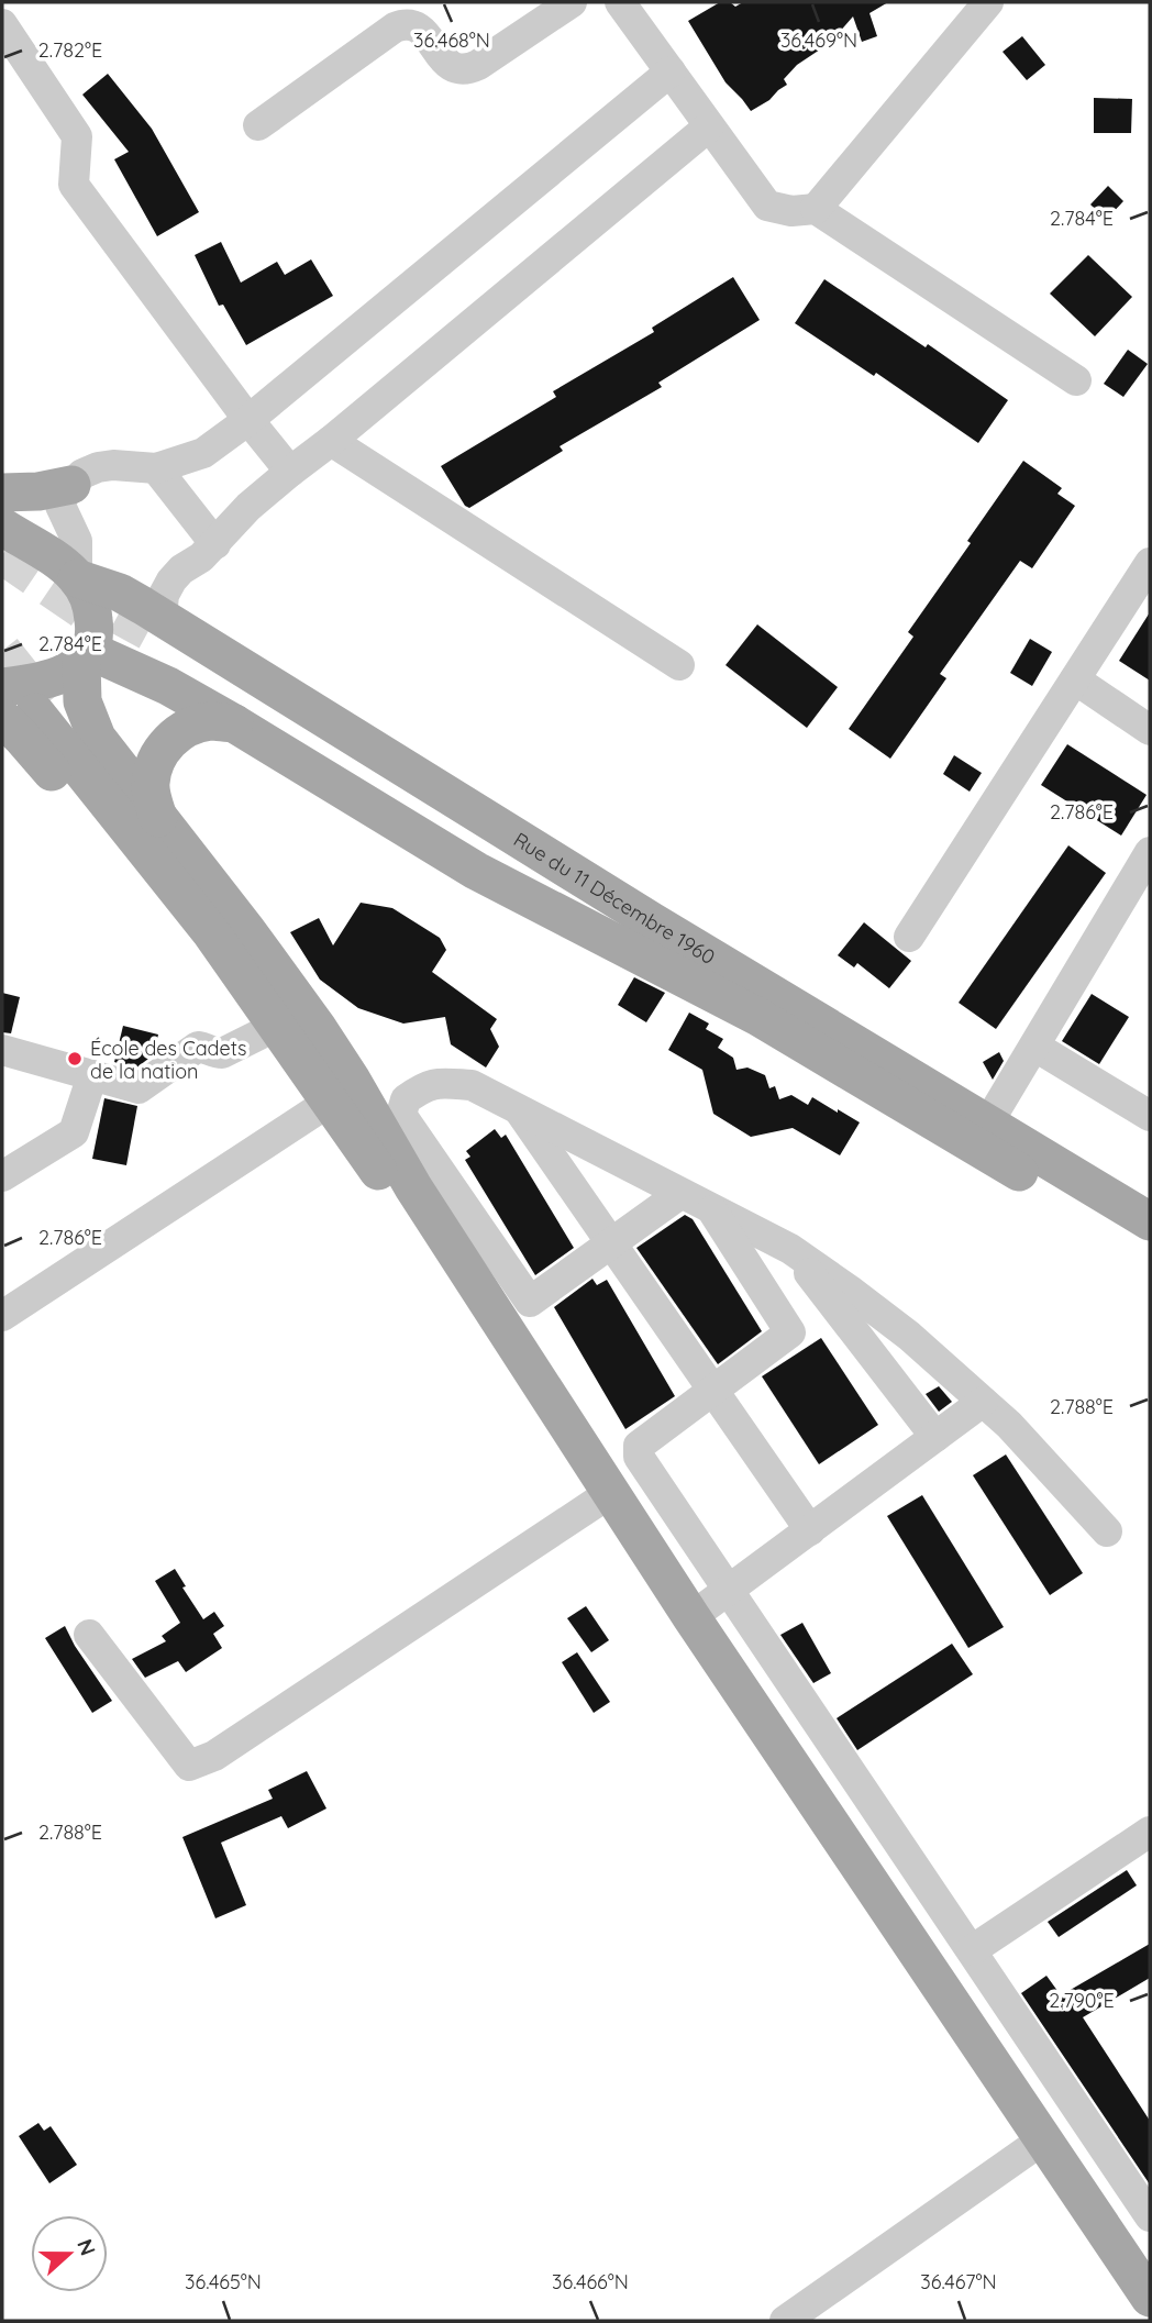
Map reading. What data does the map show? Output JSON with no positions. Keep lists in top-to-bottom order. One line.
{"streets":{"main road":["Rue du 11 Décembre 1960"]},"places":["École des Cadets de la nation"],"north":"right","coordinates":["36.468°N","36.469°N","2.782°E","2.784°E","2.786°E","2.788°E","2.790°E","36.465°N","36.466°N","36.467°N"]}
